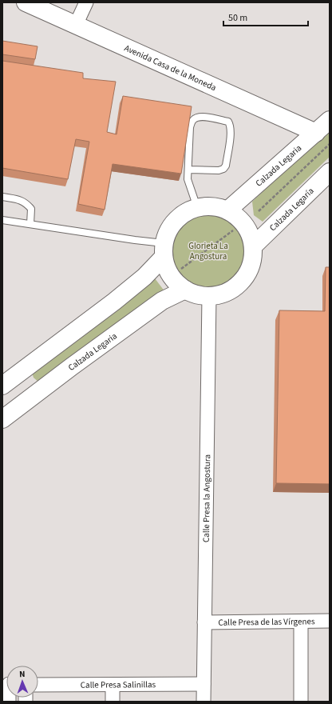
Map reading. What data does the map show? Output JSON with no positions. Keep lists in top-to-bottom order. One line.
{"streets":{"main road":["Avenida Casa de la Moneda","Calzada Legaria","Calzada Legaría"],"street":["Calle Presa la Angostura","Calle Presa de las Vírgenes","Calle Presa Salinillas"]},"crossings":[["Avenida Casa de la Moneda","Calzada Legaria"],["Calzada Legaria","Calzada Legaría"],["Calzada Legaria","Calle Presa la Angostura"],["Calzada Legaría","Calle Presa la Angostura"],["Calle Presa la Angostura","Calle Presa de las Vírgenes"],["Calle Presa la Angostura","Calle Presa Salinillas"]],"parks":["Glorieta La Angostura"],"scale_bar":"50 m","north":"top"}
